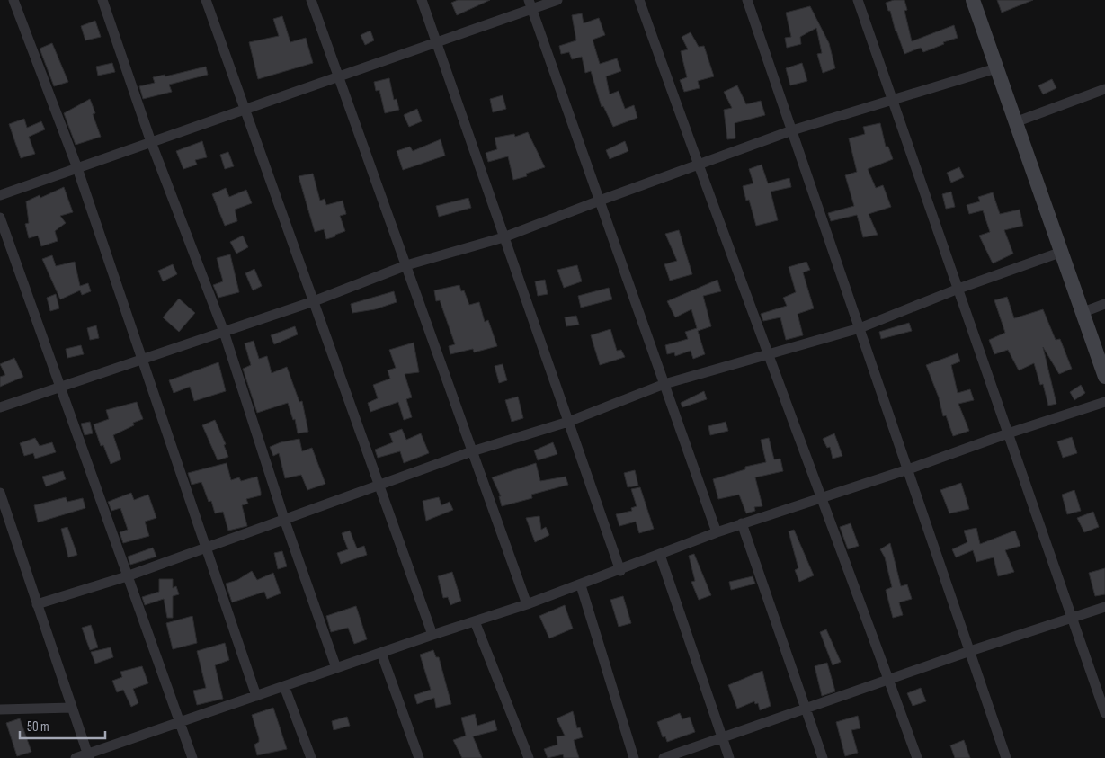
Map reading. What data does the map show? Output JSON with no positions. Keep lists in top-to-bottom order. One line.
{"scale_bar":"50 m"}
